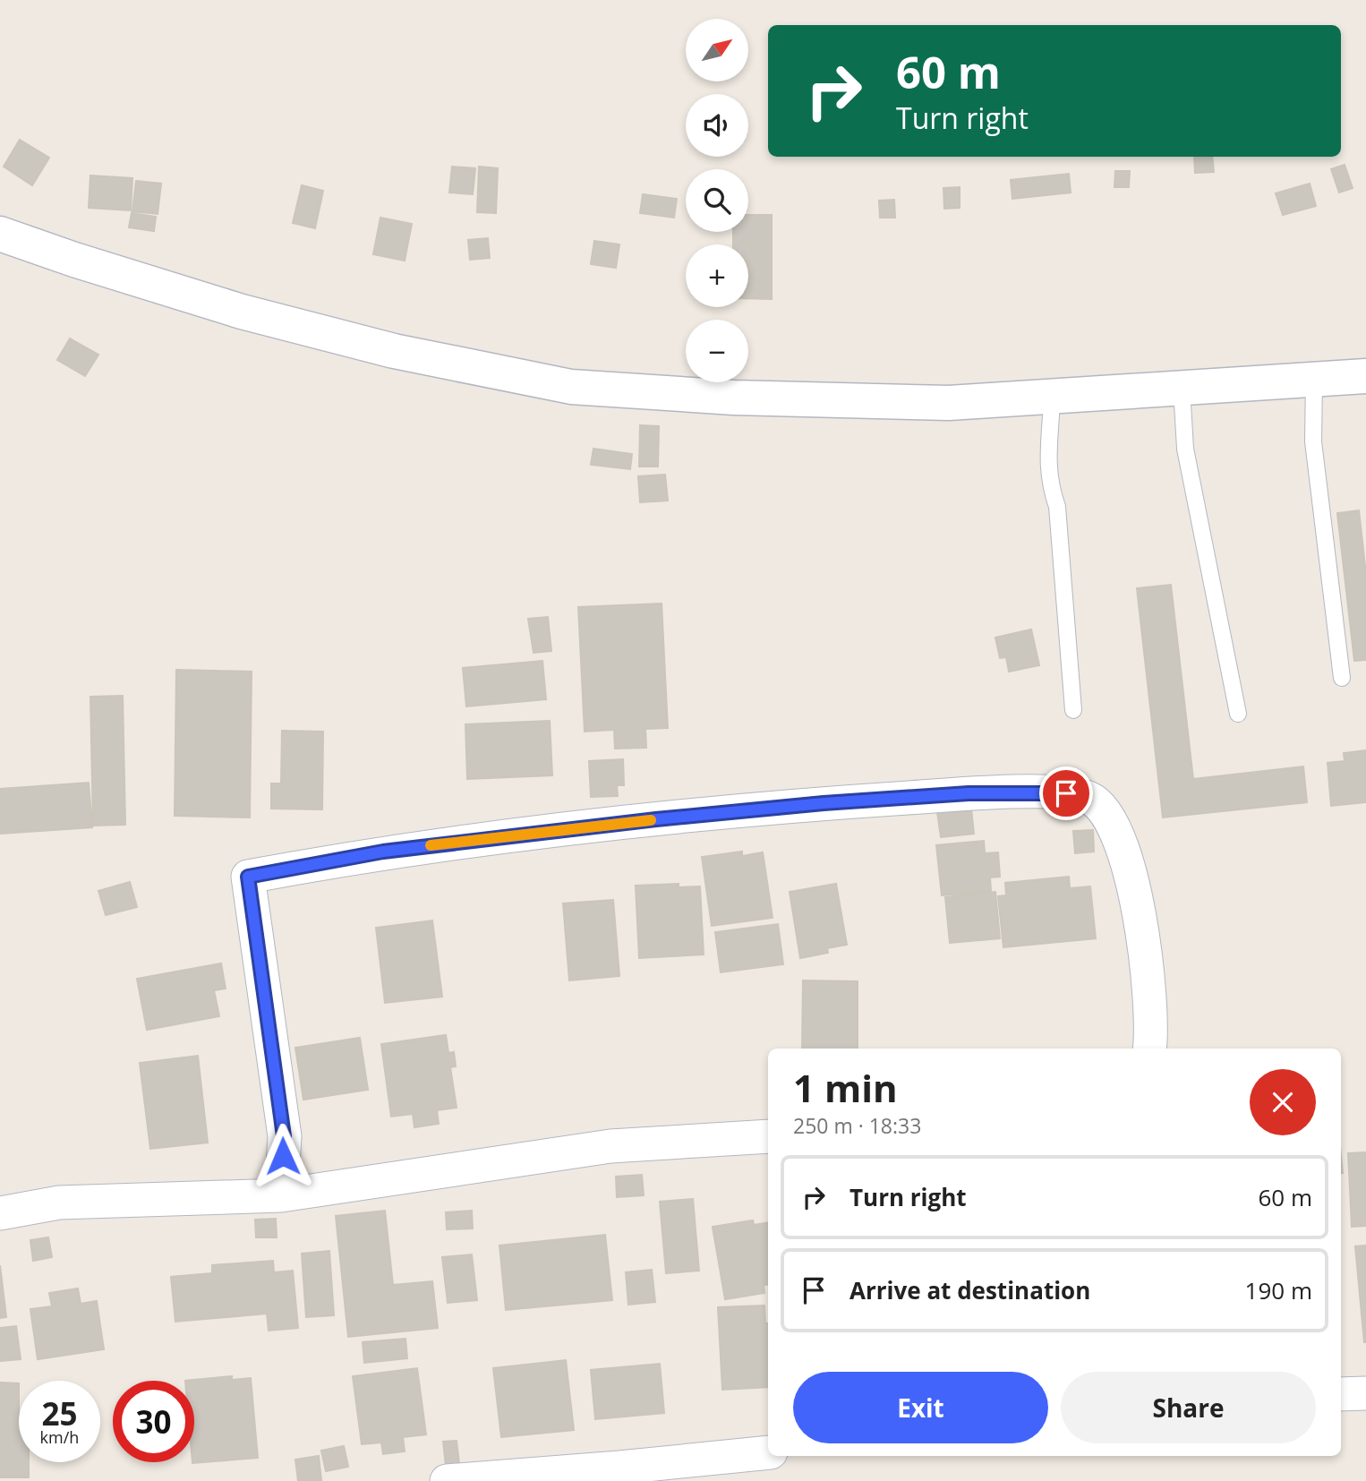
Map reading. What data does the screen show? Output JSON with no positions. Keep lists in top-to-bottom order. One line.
{"north":"top right","page":{"map_buttons":["+","−"],"turn":["60 m","Turn right"],"heading":["1 min","250 m · 18:33"],"list":[{"name":"Turn right","value":"60 m"},{"name":"Arrive at destination","value":"190 m"}],"buttons":["Exit","Share"],"speed":"25 km/h","limit":"30"}}
